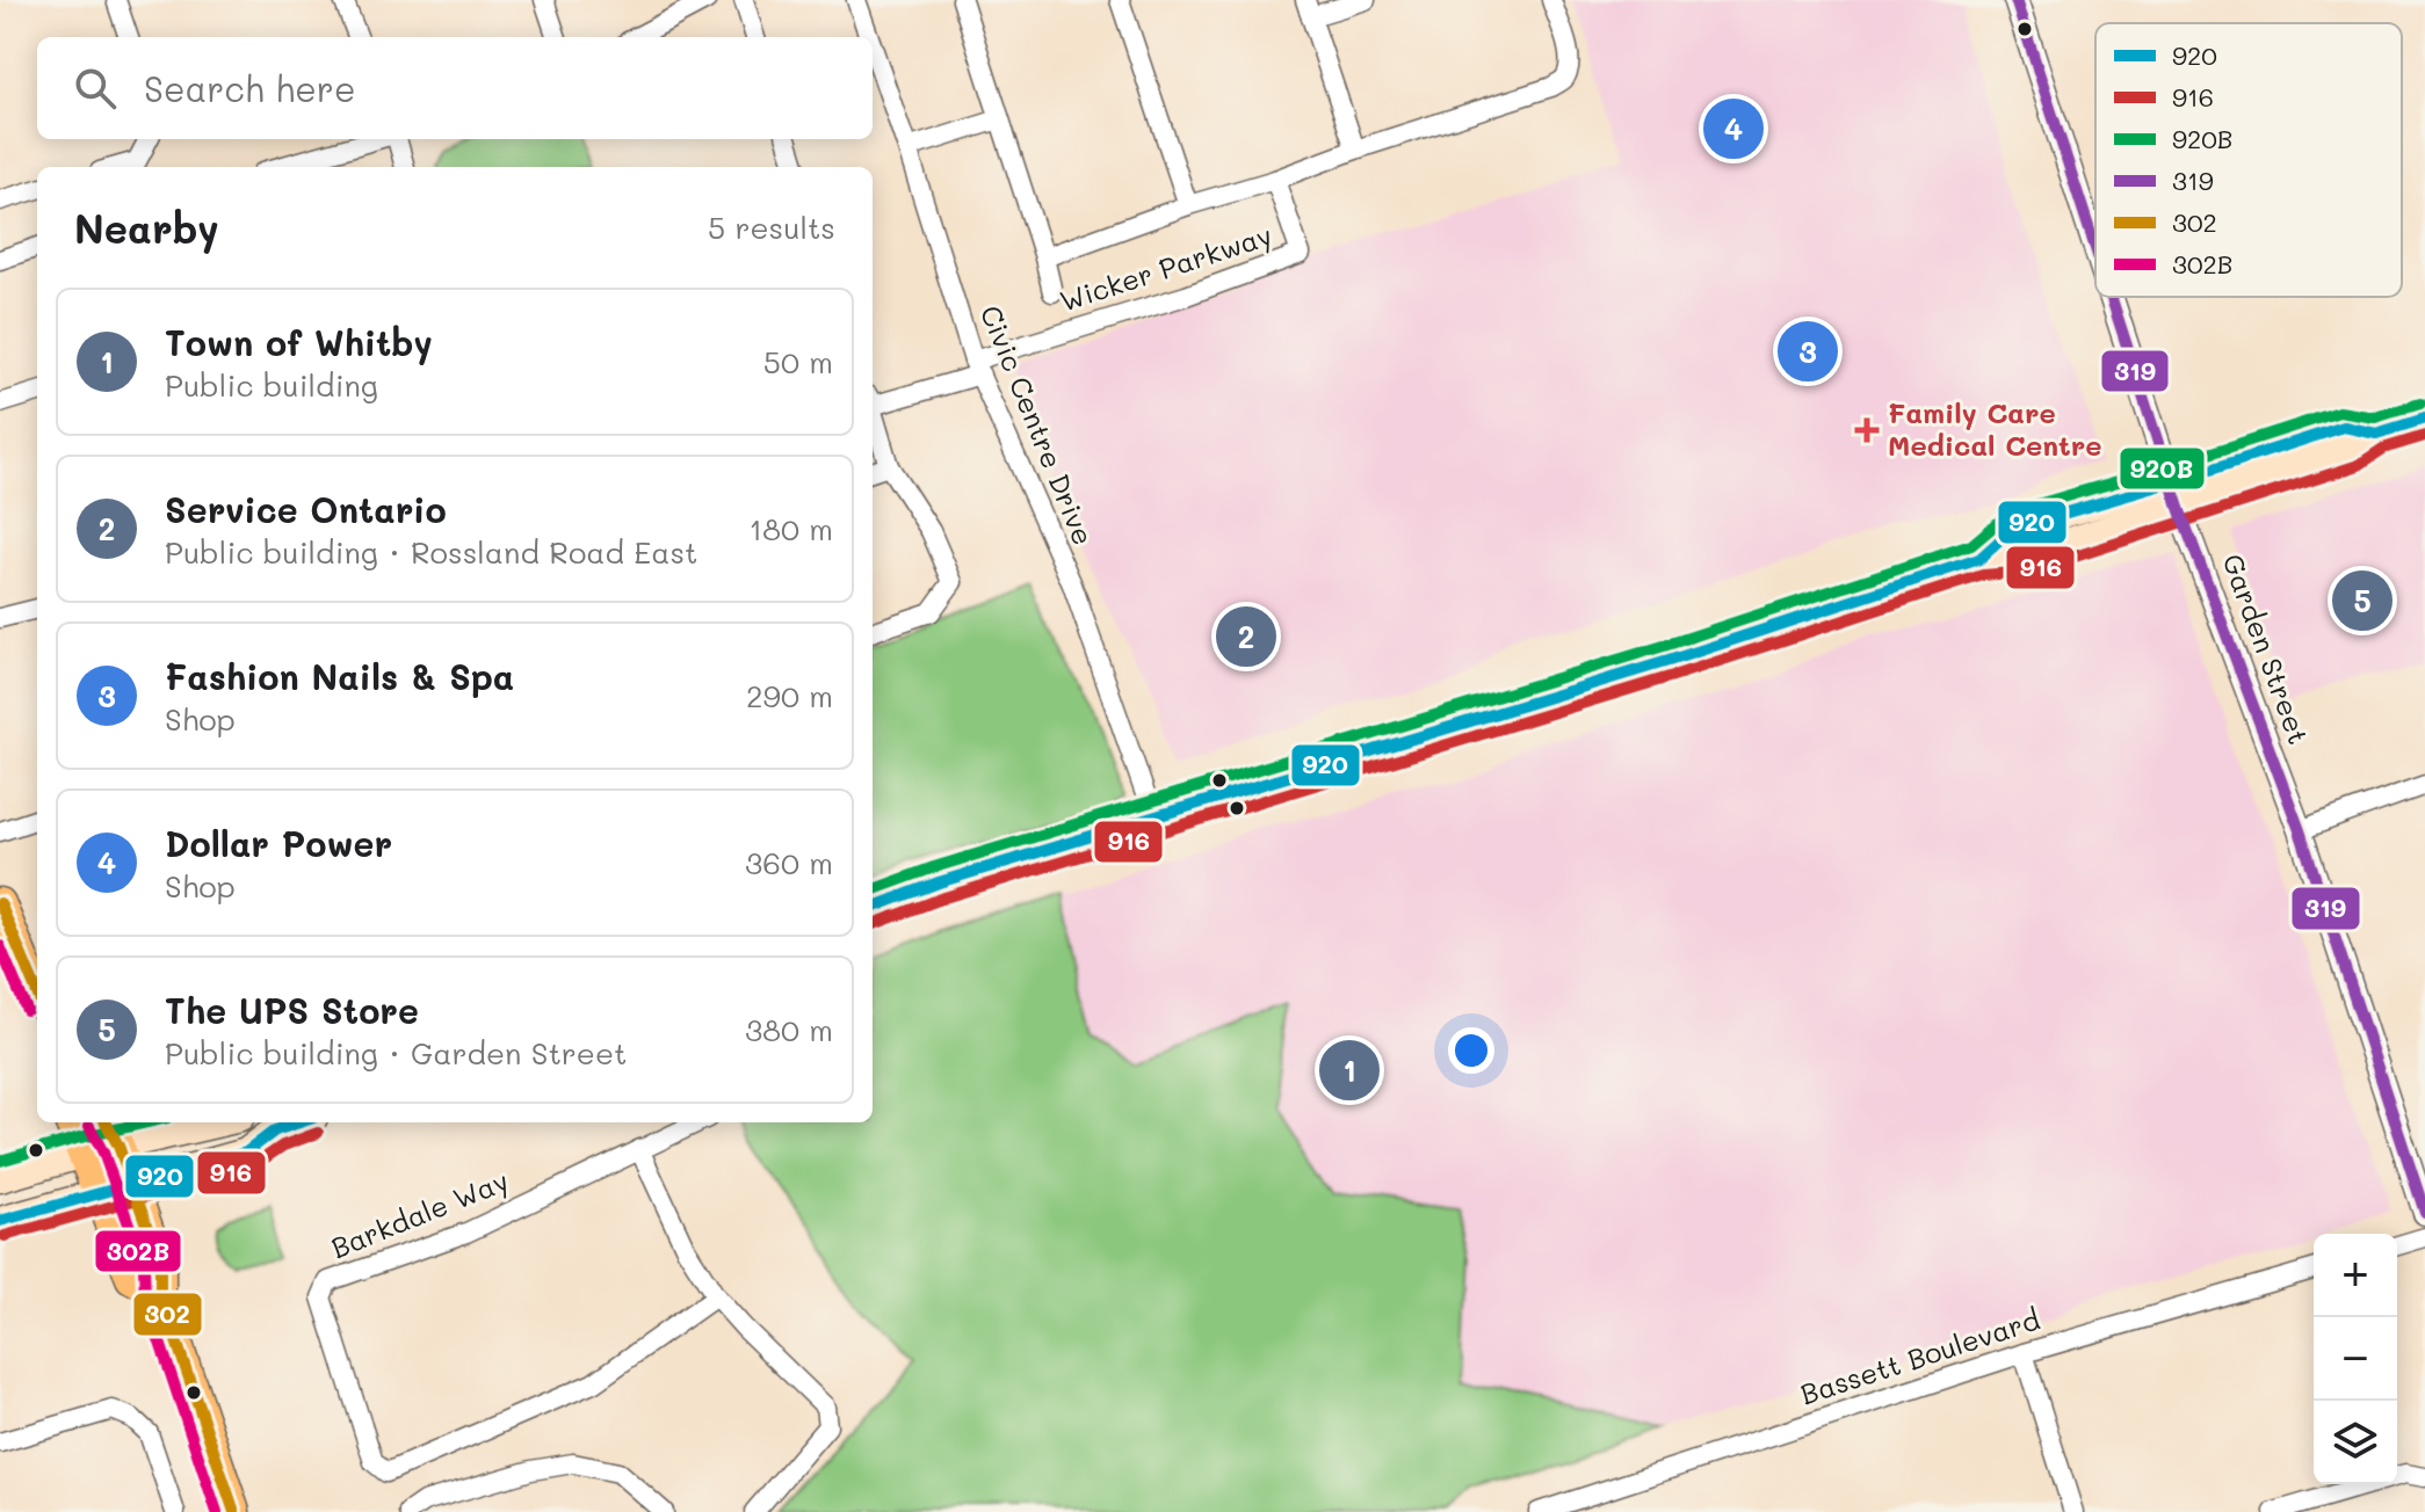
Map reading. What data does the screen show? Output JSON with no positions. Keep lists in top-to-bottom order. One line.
{"streets":{"street":["Wicker Parkway","Civic Centre Drive","Garden Street","Barkdale Way","Bassett Boulevard"]},"crossings":[["Wicker Parkway","Civic Centre Drive"]],"places":{"health":["Family Care Medical Centre"]},"lines":["transit line 319","transit line 920B","transit line 920","transit line 916","transit line 302","transit line 302B"],"legend":["920","916","920B","319","302","302B"],"page":{"search":"Search here","pins":["4","3","5","2","1"],"heading":["Nearby","5 results"],"list":[{"mark":"1","name":"Town of Whitby","note":"Public building","value":"50 m"},{"mark":"2","name":"Service Ontario","note":"Public building · Rossland Road East","value":"180 m"},{"mark":"3","name":"Fashion Nails & Spa","note":"Shop","value":"290 m"},{"mark":"4","name":"Dollar Power","note":"Shop","value":"360 m"},{"mark":"5","name":"The UPS Store","note":"Public building · Garden Street","value":"380 m"}],"map_buttons":["+","−"]}}
